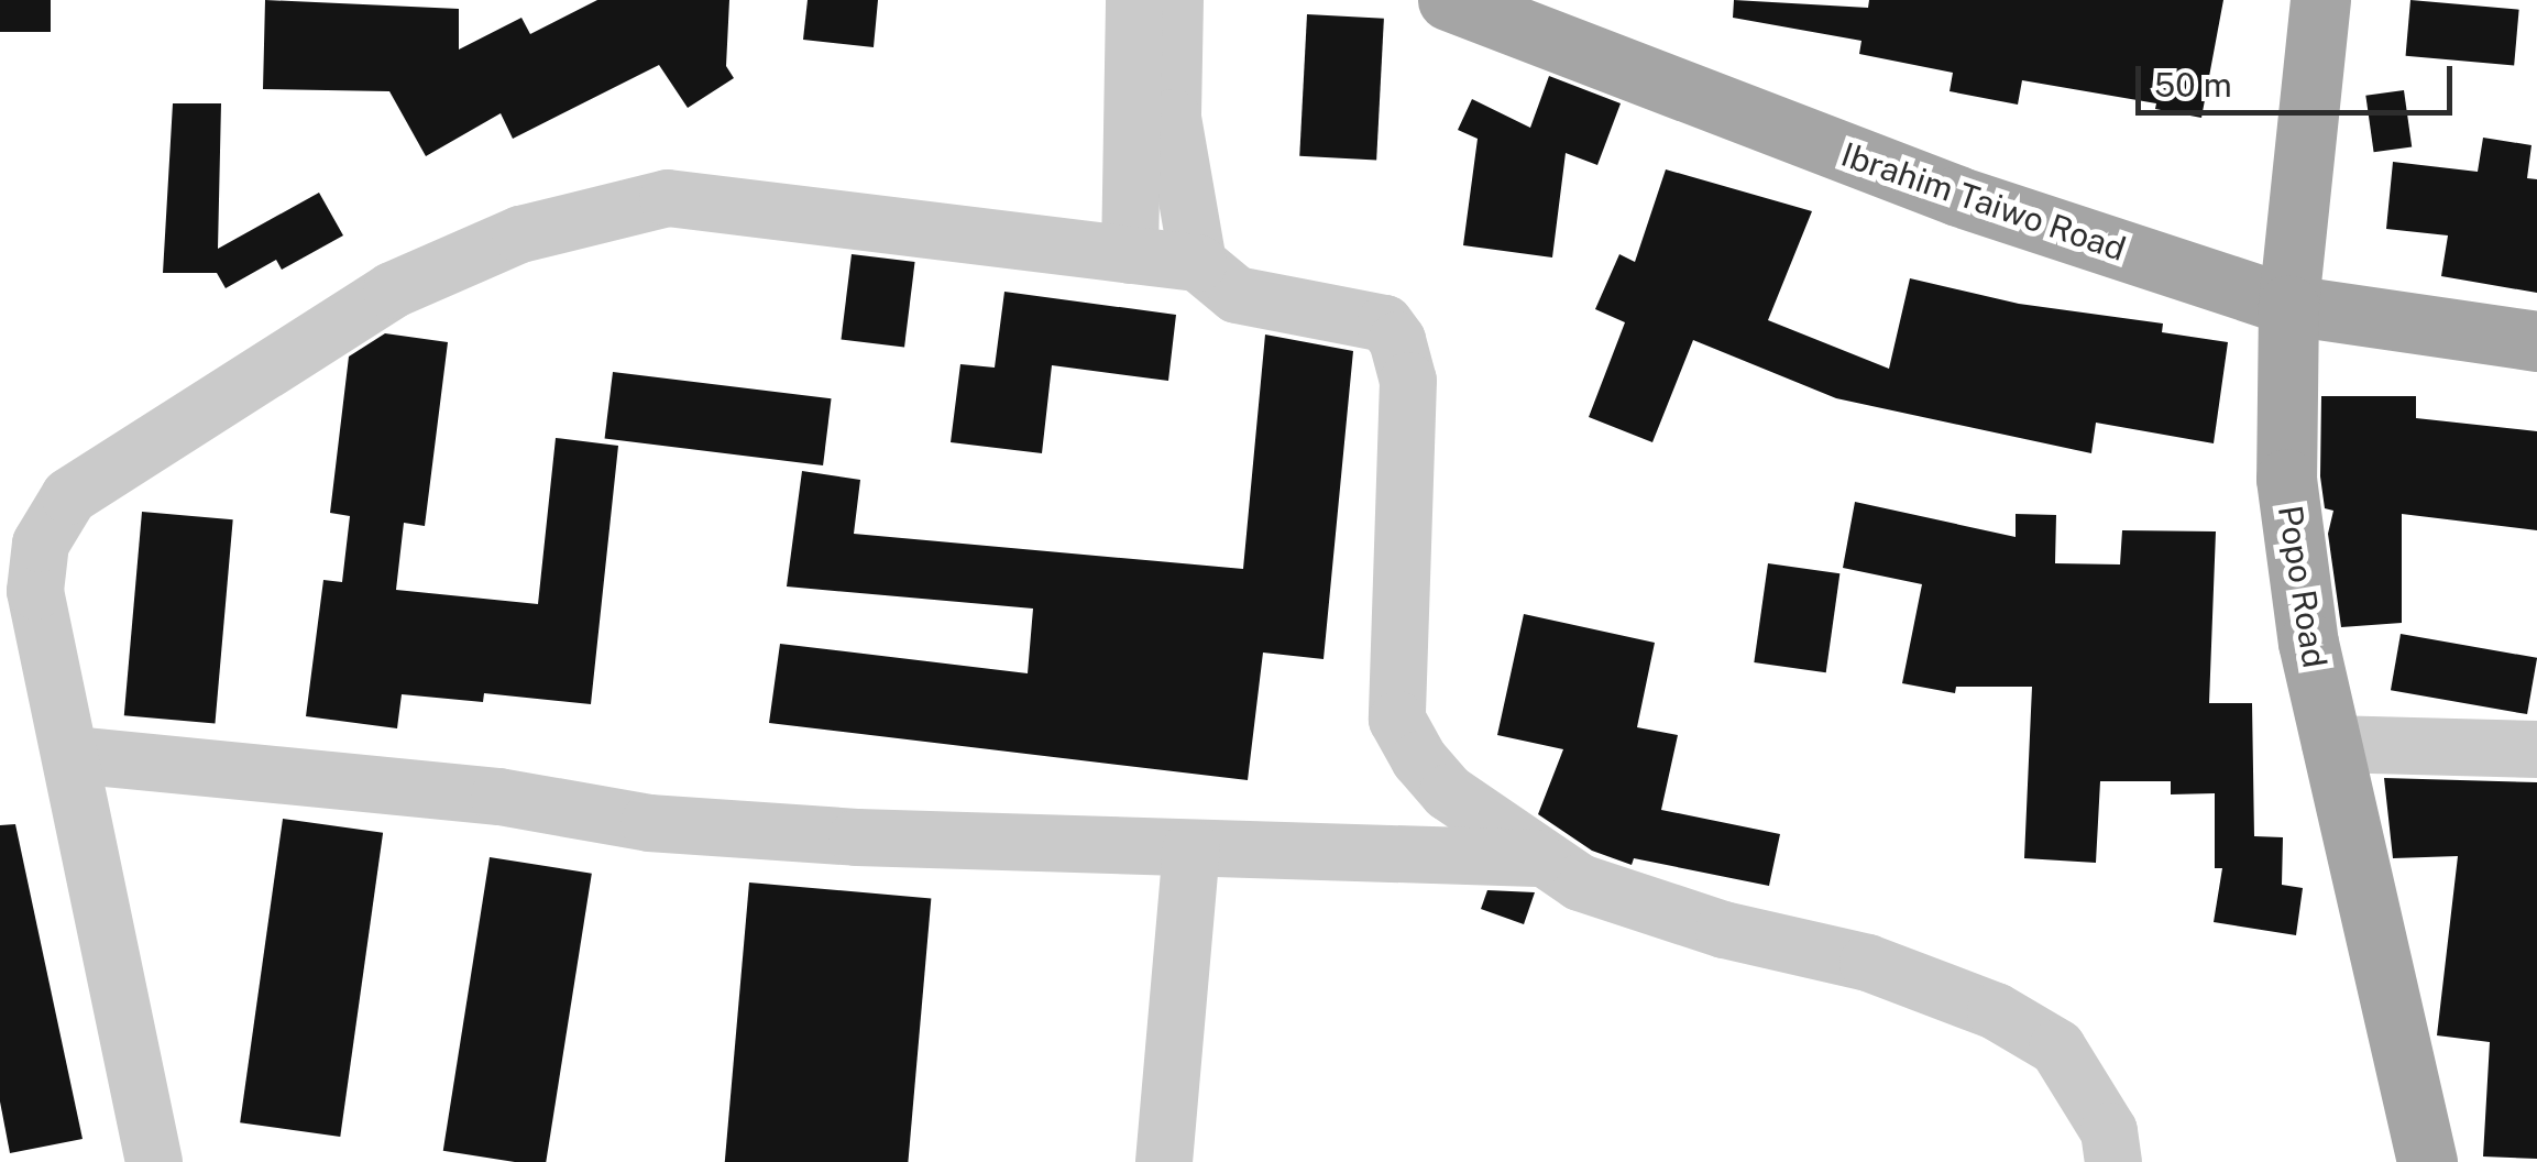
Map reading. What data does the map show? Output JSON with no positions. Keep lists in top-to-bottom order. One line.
{"streets":{"main road":["Ibrahim Taiwo Road","Popo Road"]},"crossings":[["Ibrahim Taiwo Road","Popo Road"]],"scale_bar":"50 m"}
